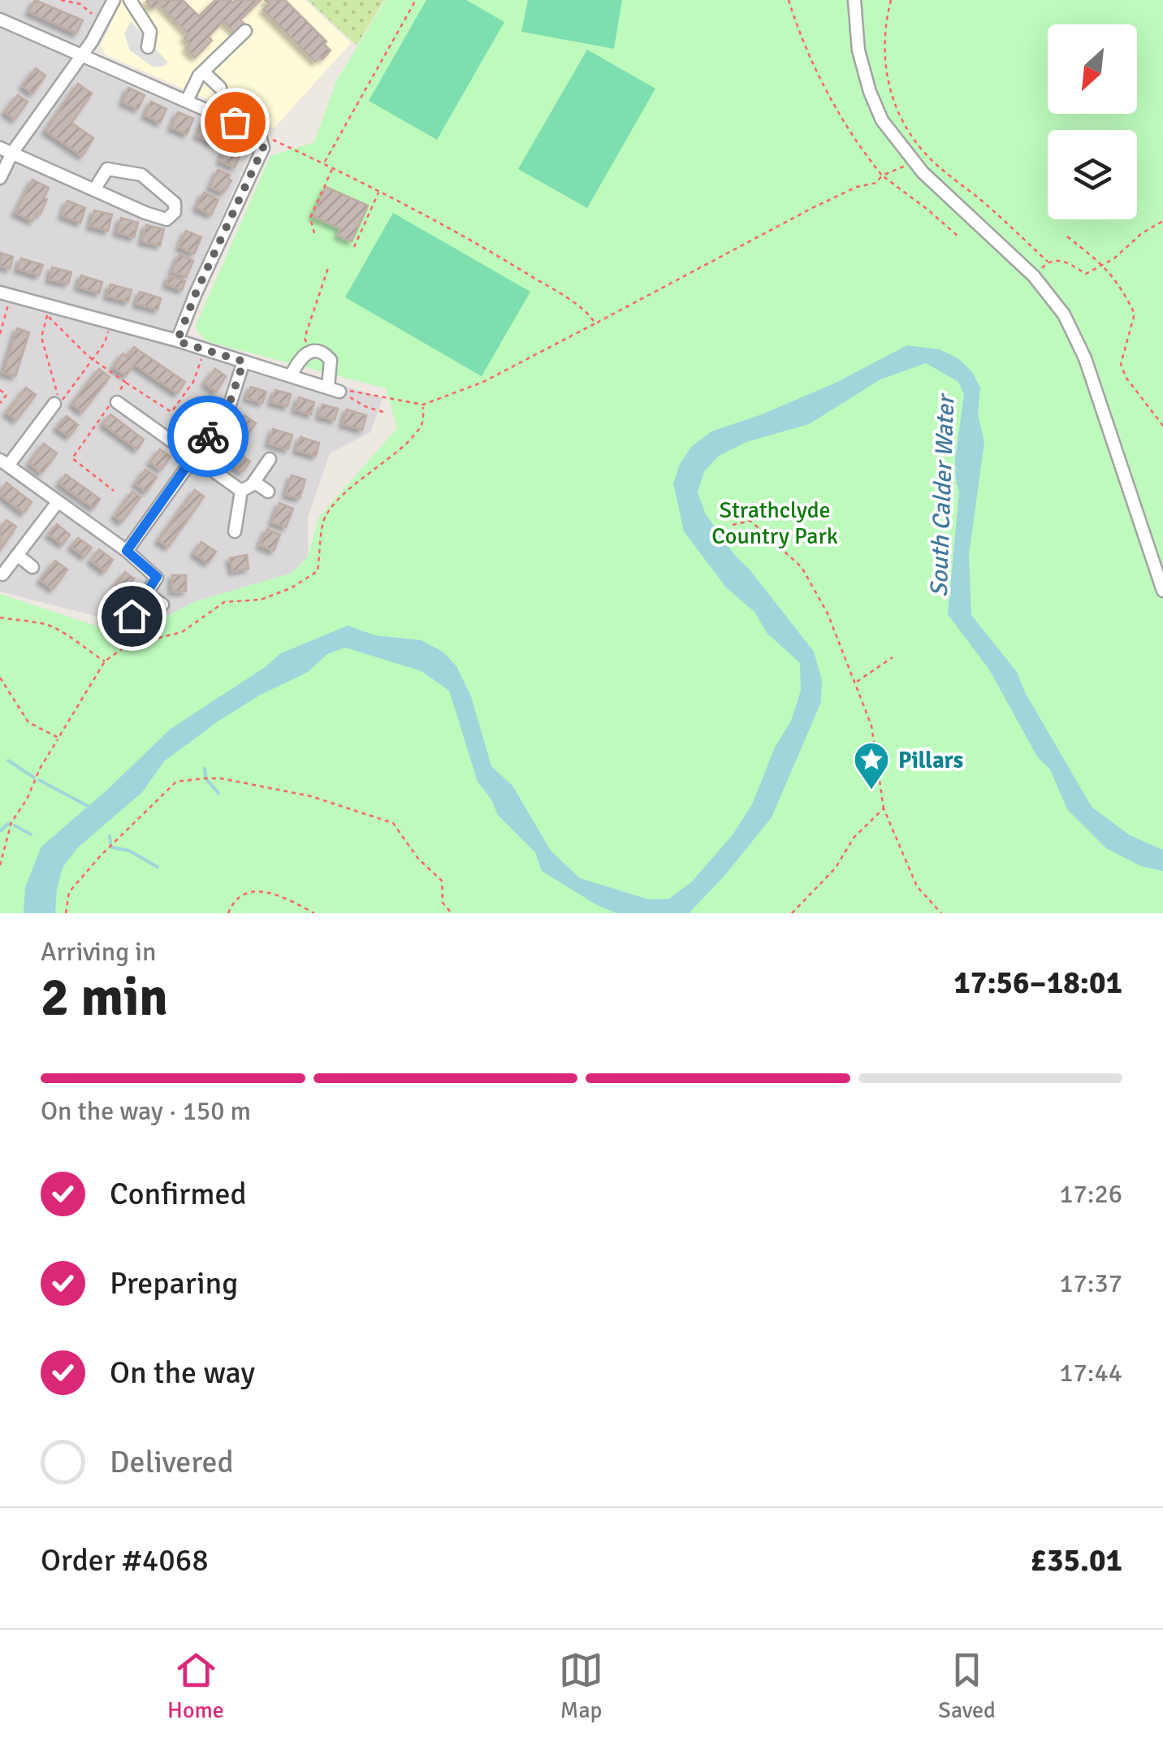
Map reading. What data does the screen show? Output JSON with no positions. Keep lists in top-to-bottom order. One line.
{"water":["South Calder Water"],"parks":["Strathclyde Country Park"],"places":{"place":["Pillars"]},"north":"bottom left","page":{"heading":["2 min","Arriving in","17:56–18:01"],"panel":["Order #4068","£35.01"],"bar":"On the way · 150 m","list":[["Confirmed","17:26"],["Preparing","17:37"],["On the way","17:44"],"Delivered"],"tabs":["Home","Map","Saved"]}}
